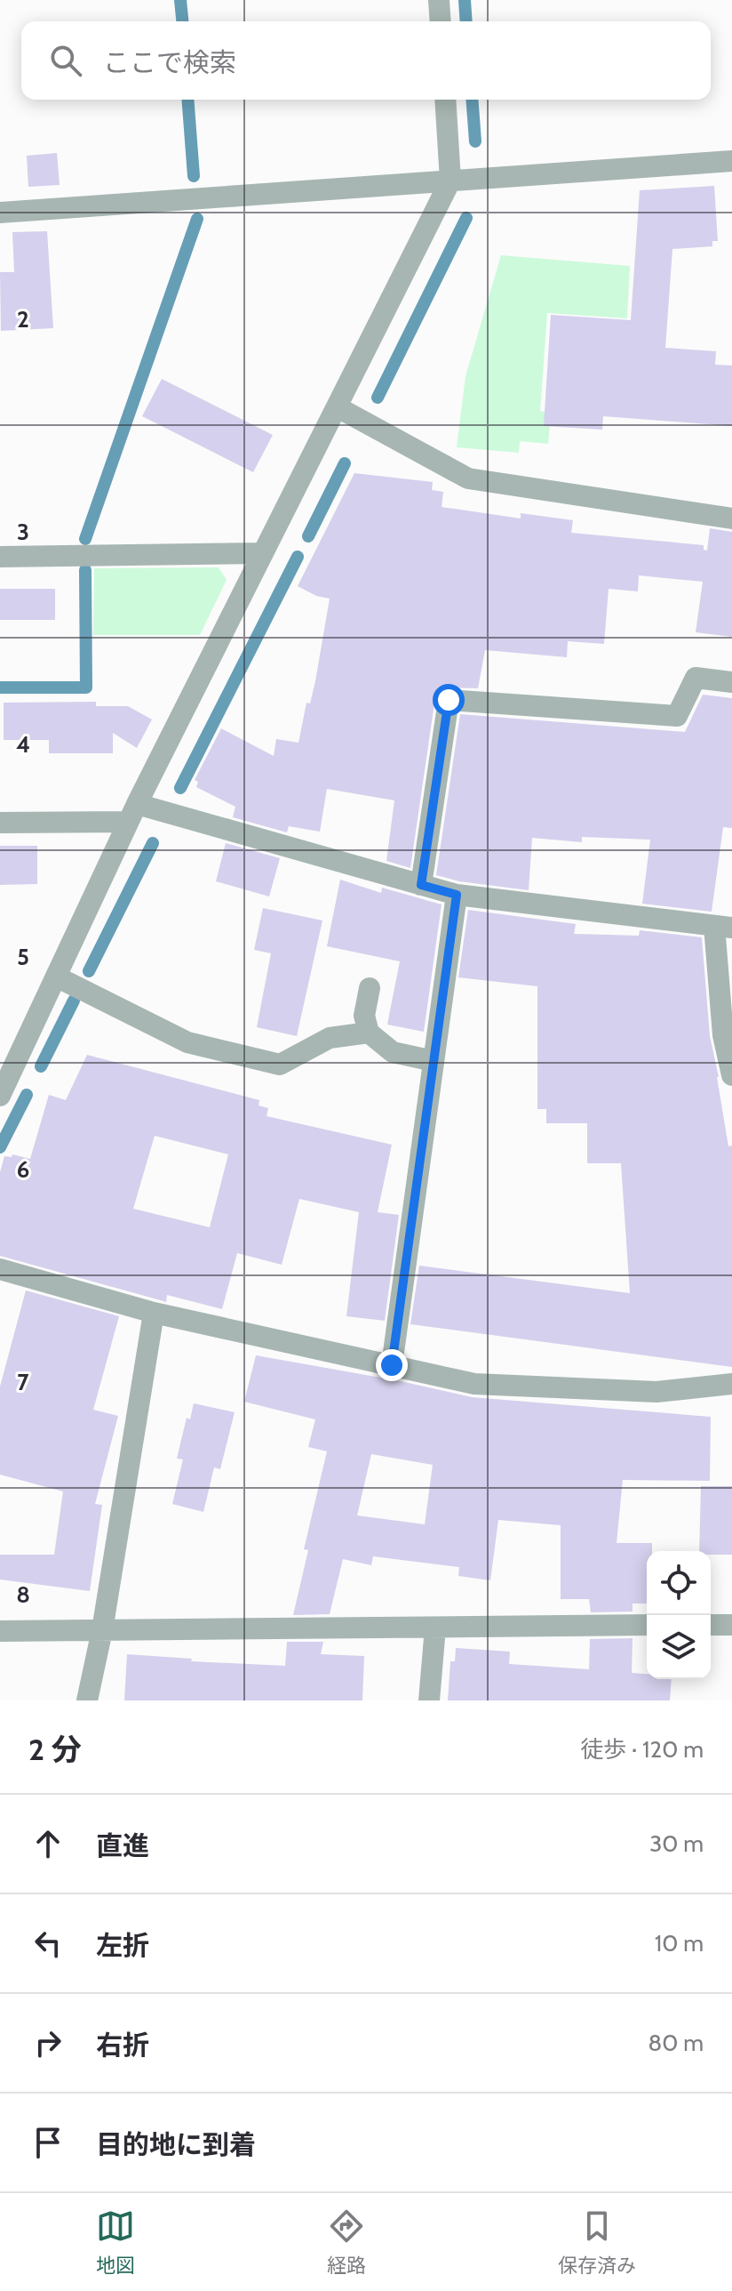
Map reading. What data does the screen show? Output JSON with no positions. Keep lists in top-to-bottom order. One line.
{"page":{"search":"ここで検索","heading":["2 分","徒歩 · 120 m"],"list":[["直進","30 m"],["左折","10 m"],["右折","80 m"],"目的地に到着"],"nav":["地図","経路","保存済み"]},"grid":{"rows":["2","3","4","5","6","7","8"]}}
